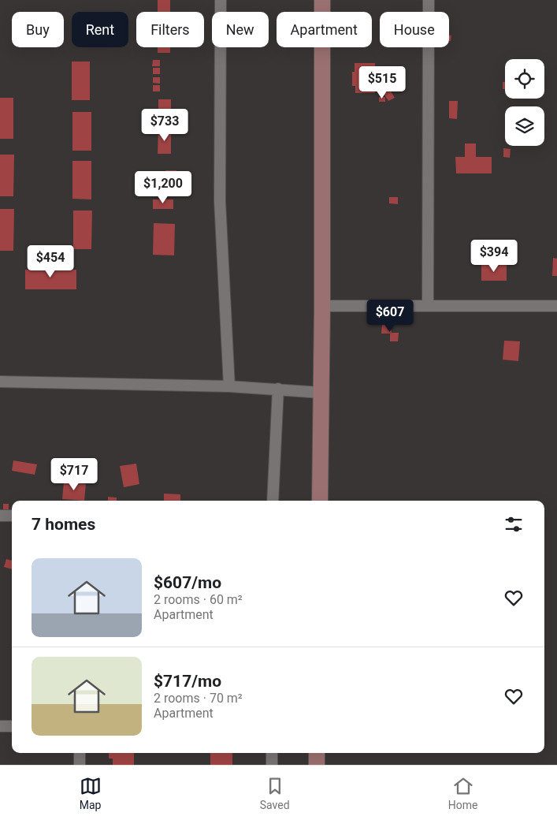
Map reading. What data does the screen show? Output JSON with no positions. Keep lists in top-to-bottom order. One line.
{"page":{"chip":["Buy","Rent","Filters","New","Apartment","House"],"price":["$515","$733","$1,200","$394","$454","$607","$717"],"heading":"7 homes","list":[{"name":"$607/mo","note":"2 rooms · 60 m² · Apartment"},{"name":"$717/mo","note":"2 rooms · 70 m² · Apartment"}],"tabs":["Map","Saved","Home"]}}
